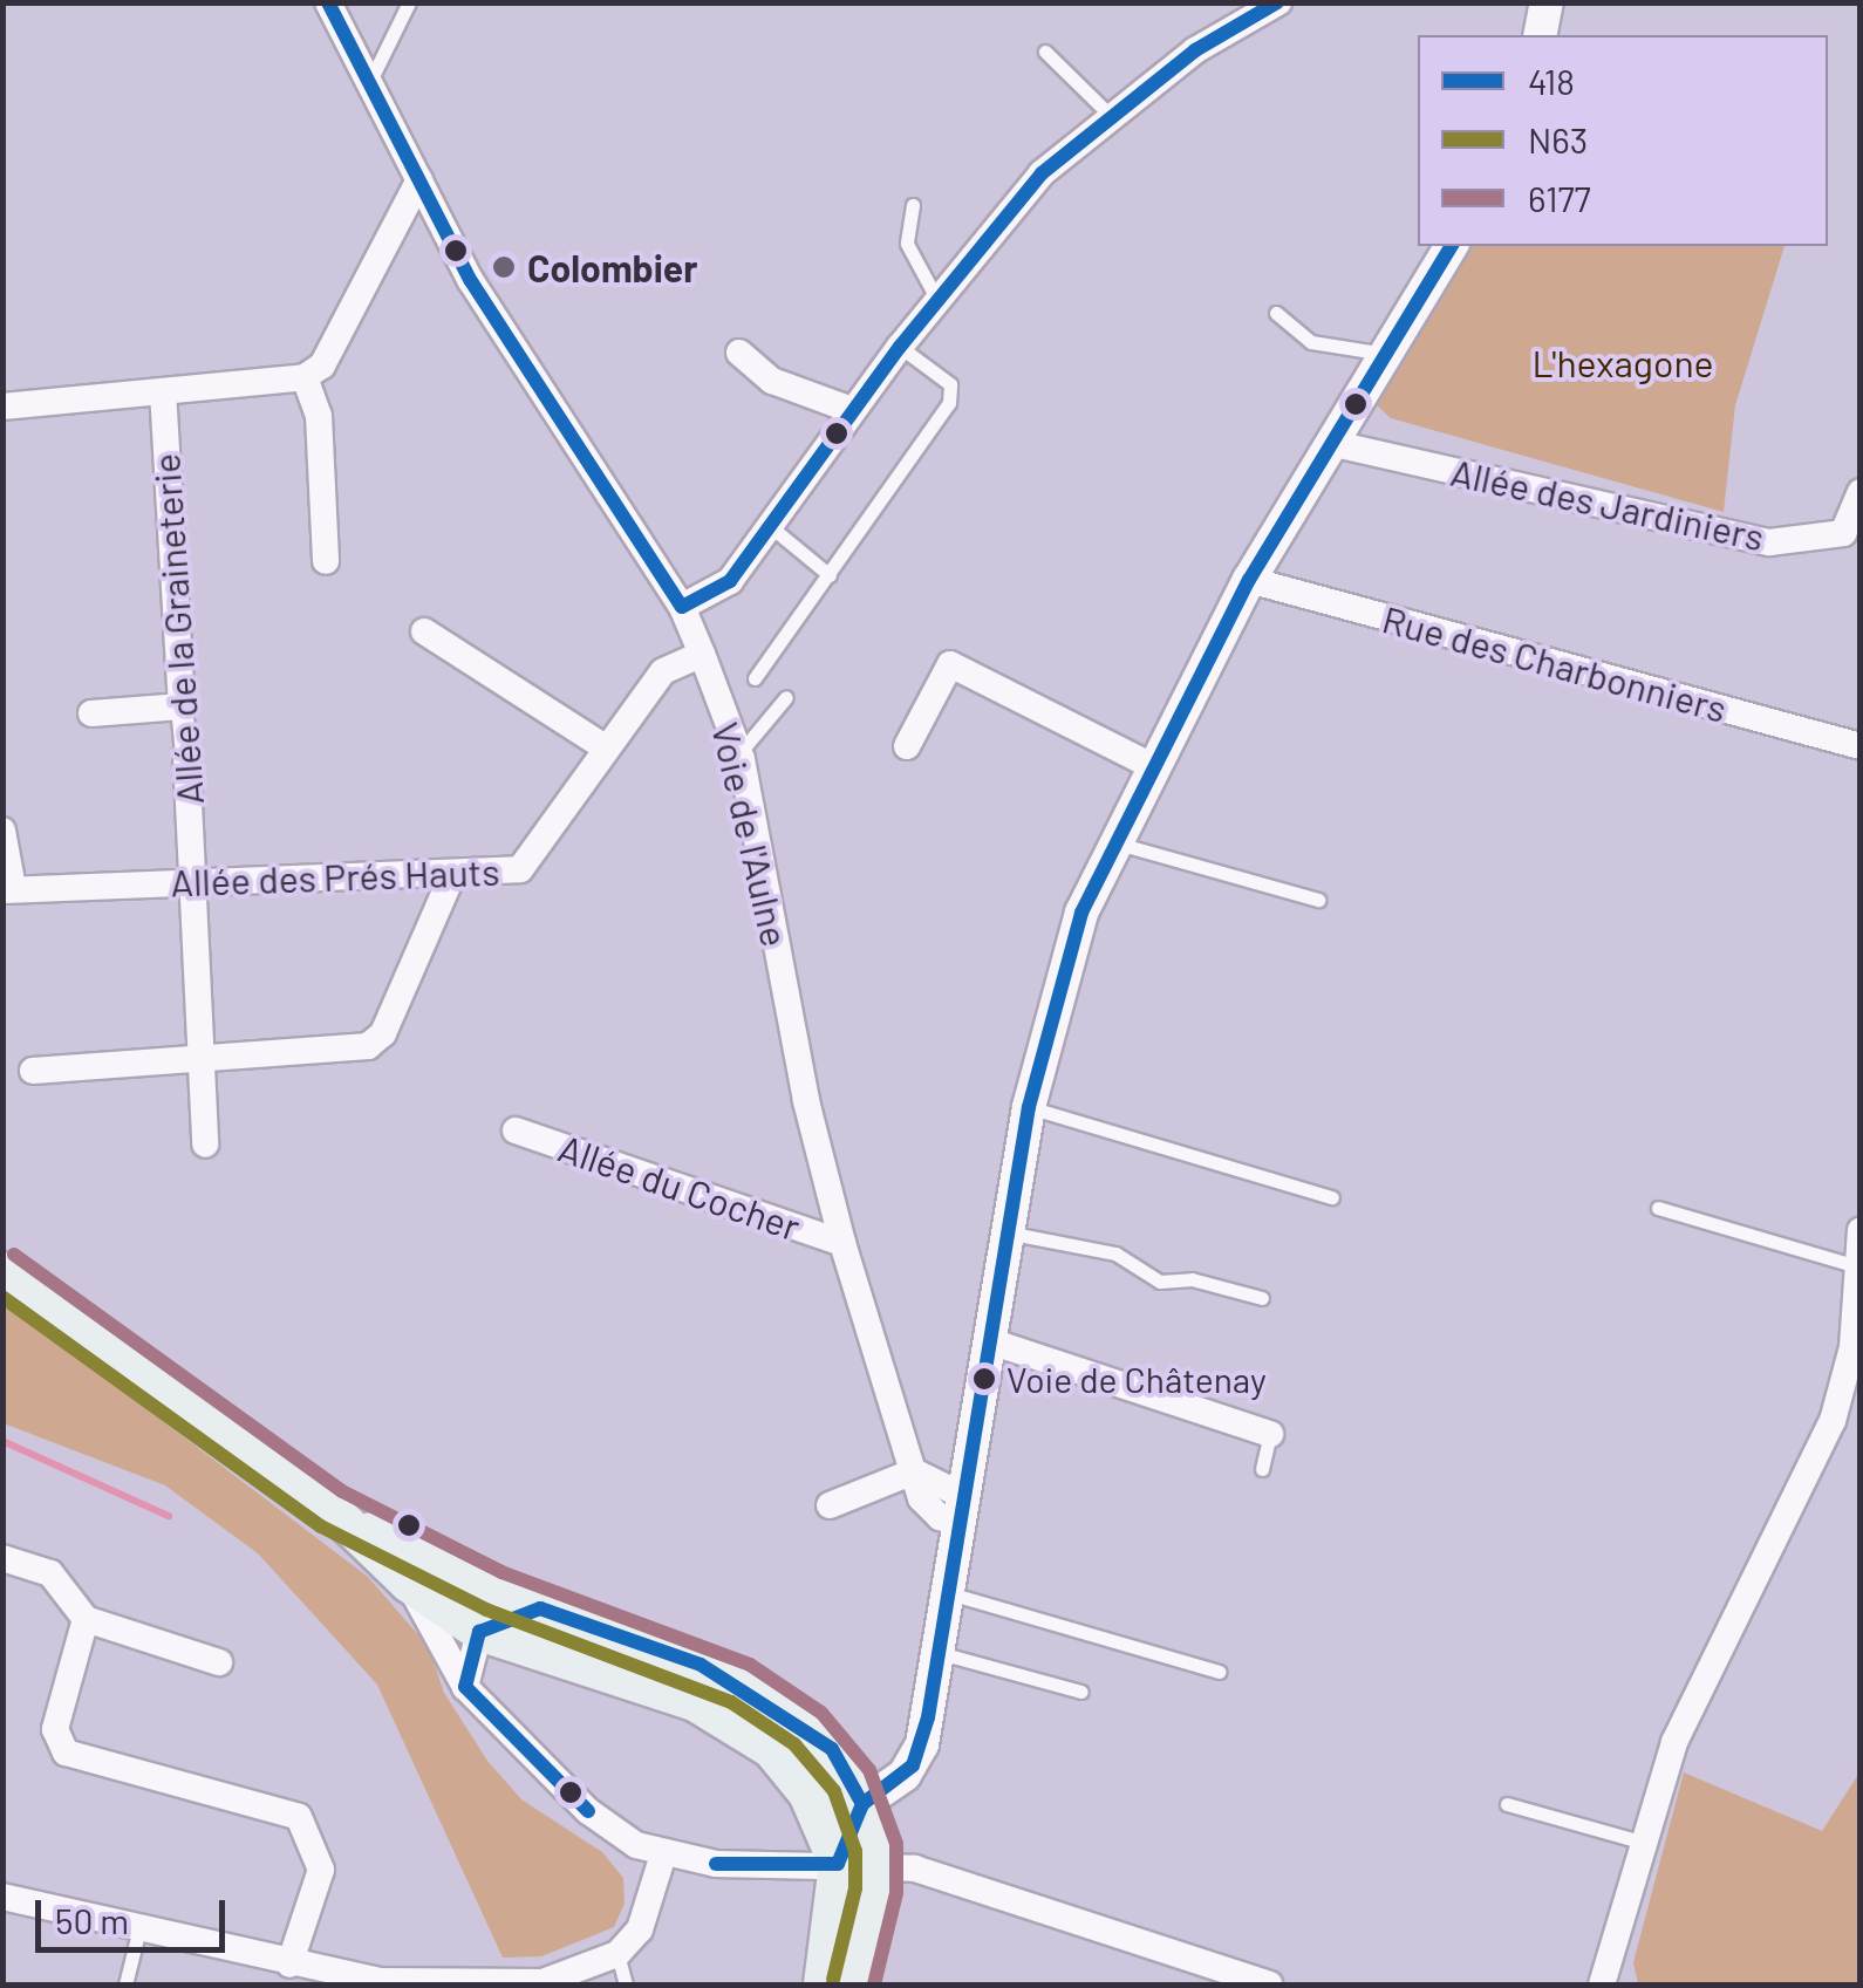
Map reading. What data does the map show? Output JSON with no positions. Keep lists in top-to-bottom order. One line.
{"streets":{"street":["Allée des Jardiniers","Allée de la Graineterie","Rue des Charbonniers","Voie de l'Aulne","Allée des Prés Hauts","Allée du Cocher"]},"crossings":[["Allée de la Graineterie","Allée des Prés Hauts"],["Voie de l'Aulne","Allée des Prés Hauts"],["Voie de l'Aulne","Allée du Cocher"]],"parks":["L'hexagone"],"places":["Colombier","Voie de Châtenay"],"lines":["transit line 418","transit line 6177","transit line N63"],"legend":["418","N63","6177"],"scale_bar":"50 m"}
